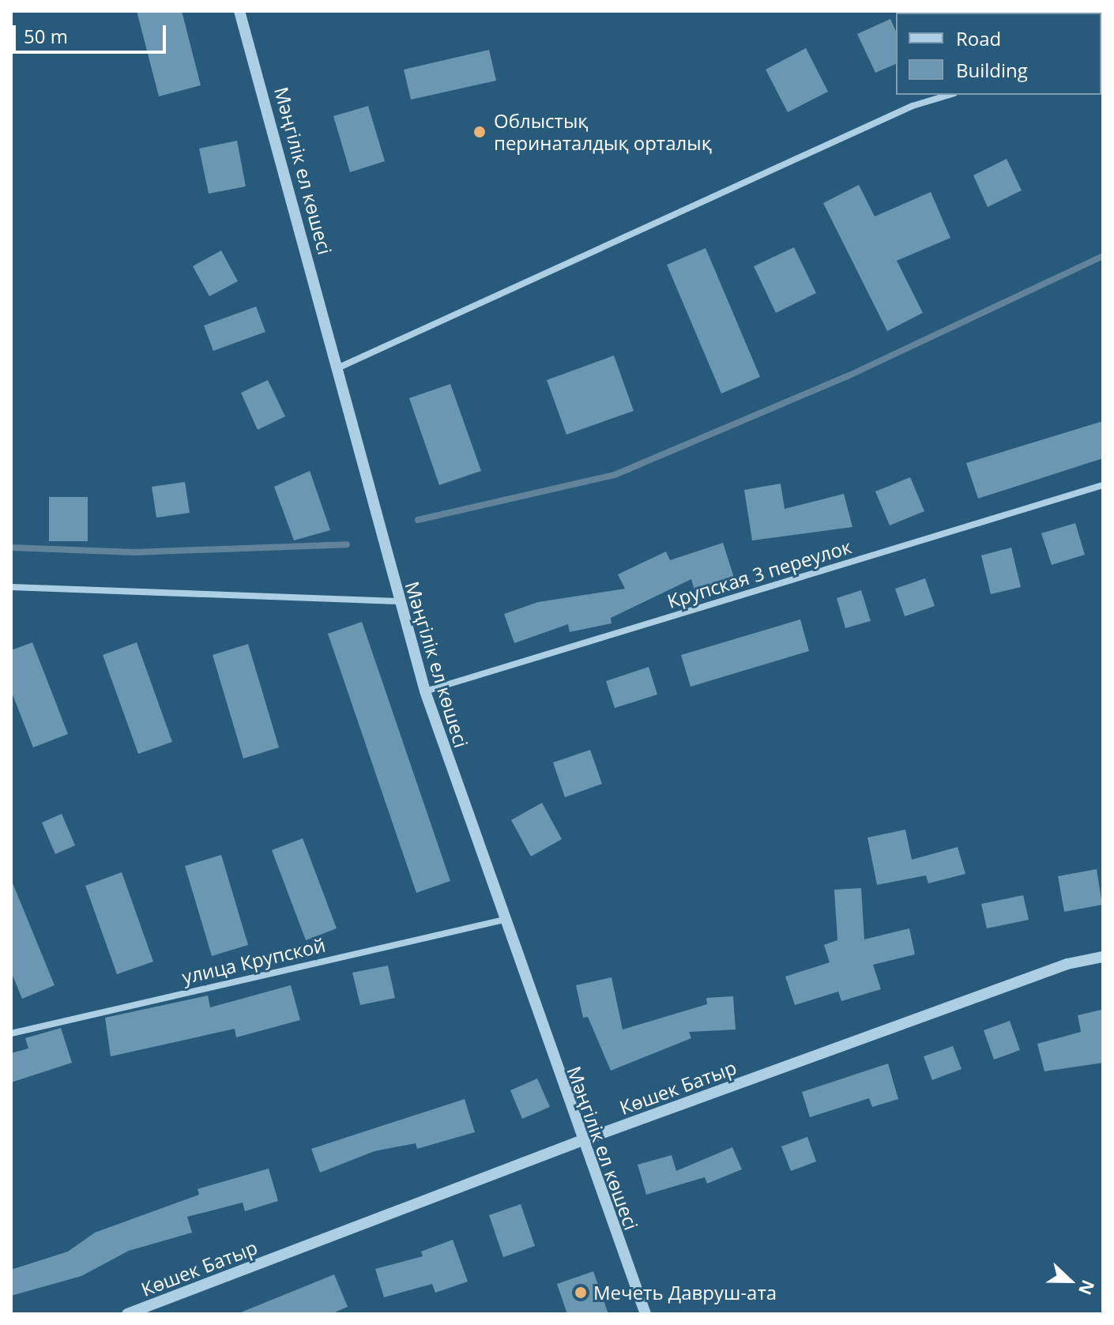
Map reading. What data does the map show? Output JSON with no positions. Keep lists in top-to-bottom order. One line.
{"streets":{"street":["Мәңгілік ел көшесі","Крупская 3 переулок","улица Крупской","Көшек Батыр"]},"crossings":[["Мәңгілік ел көшесі","Крупская 3 переулок"],["Мәңгілік ел көшесі","улица Крупской"],["Мәңгілік ел көшесі","Көшек Батыр"]],"places":["Облыстық перинаталдық орталық","Мечеть Давруш-ата"],"legend":["Road","Building"],"scale_bar":"50 m","north":"right"}
